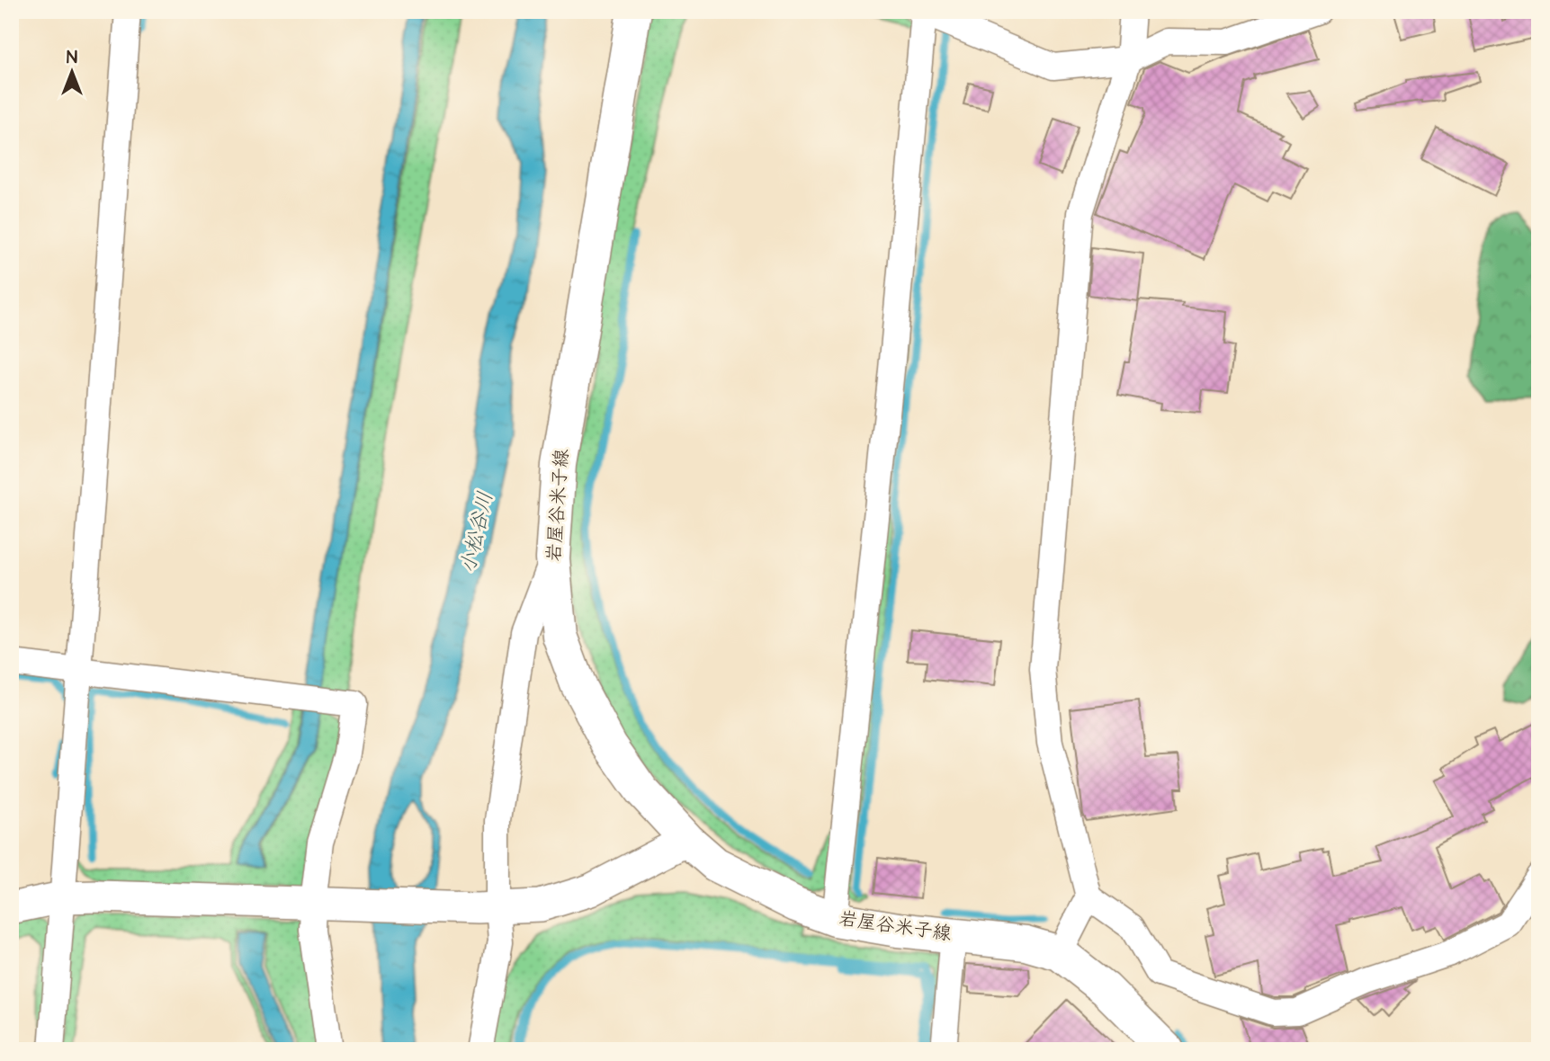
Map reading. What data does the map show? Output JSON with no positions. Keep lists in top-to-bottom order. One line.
{"streets":{"main road":["岩屋谷米子線"]},"water":["小松谷川"],"north":"top"}
